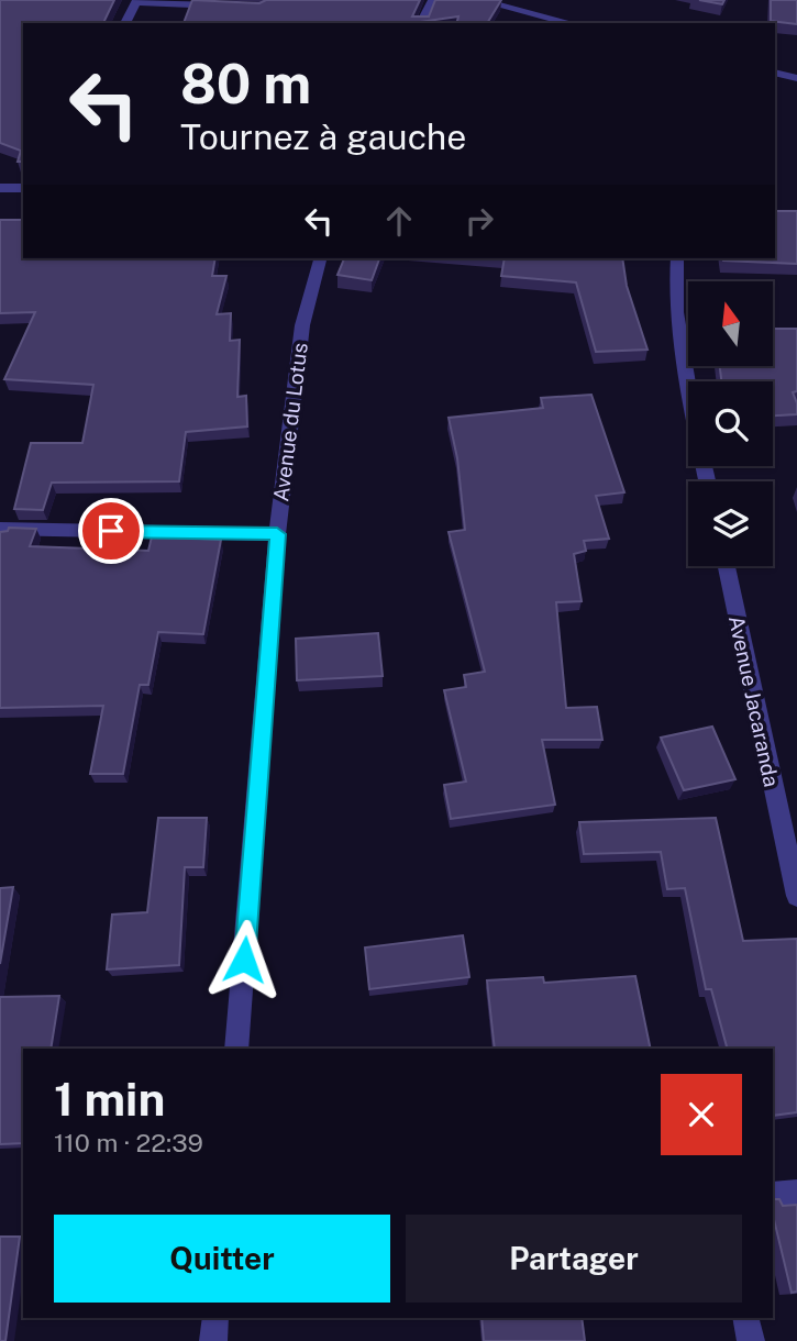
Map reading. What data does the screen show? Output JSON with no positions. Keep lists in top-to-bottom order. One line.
{"streets":{"street":["Avenue du Lotus","Avenue Jacaranda"]},"north":"top","page":{"turn":["80 m","Tournez à gauche"],"heading":["1 min","110 m · 22:39"],"buttons":["Quitter","Partager"]}}
